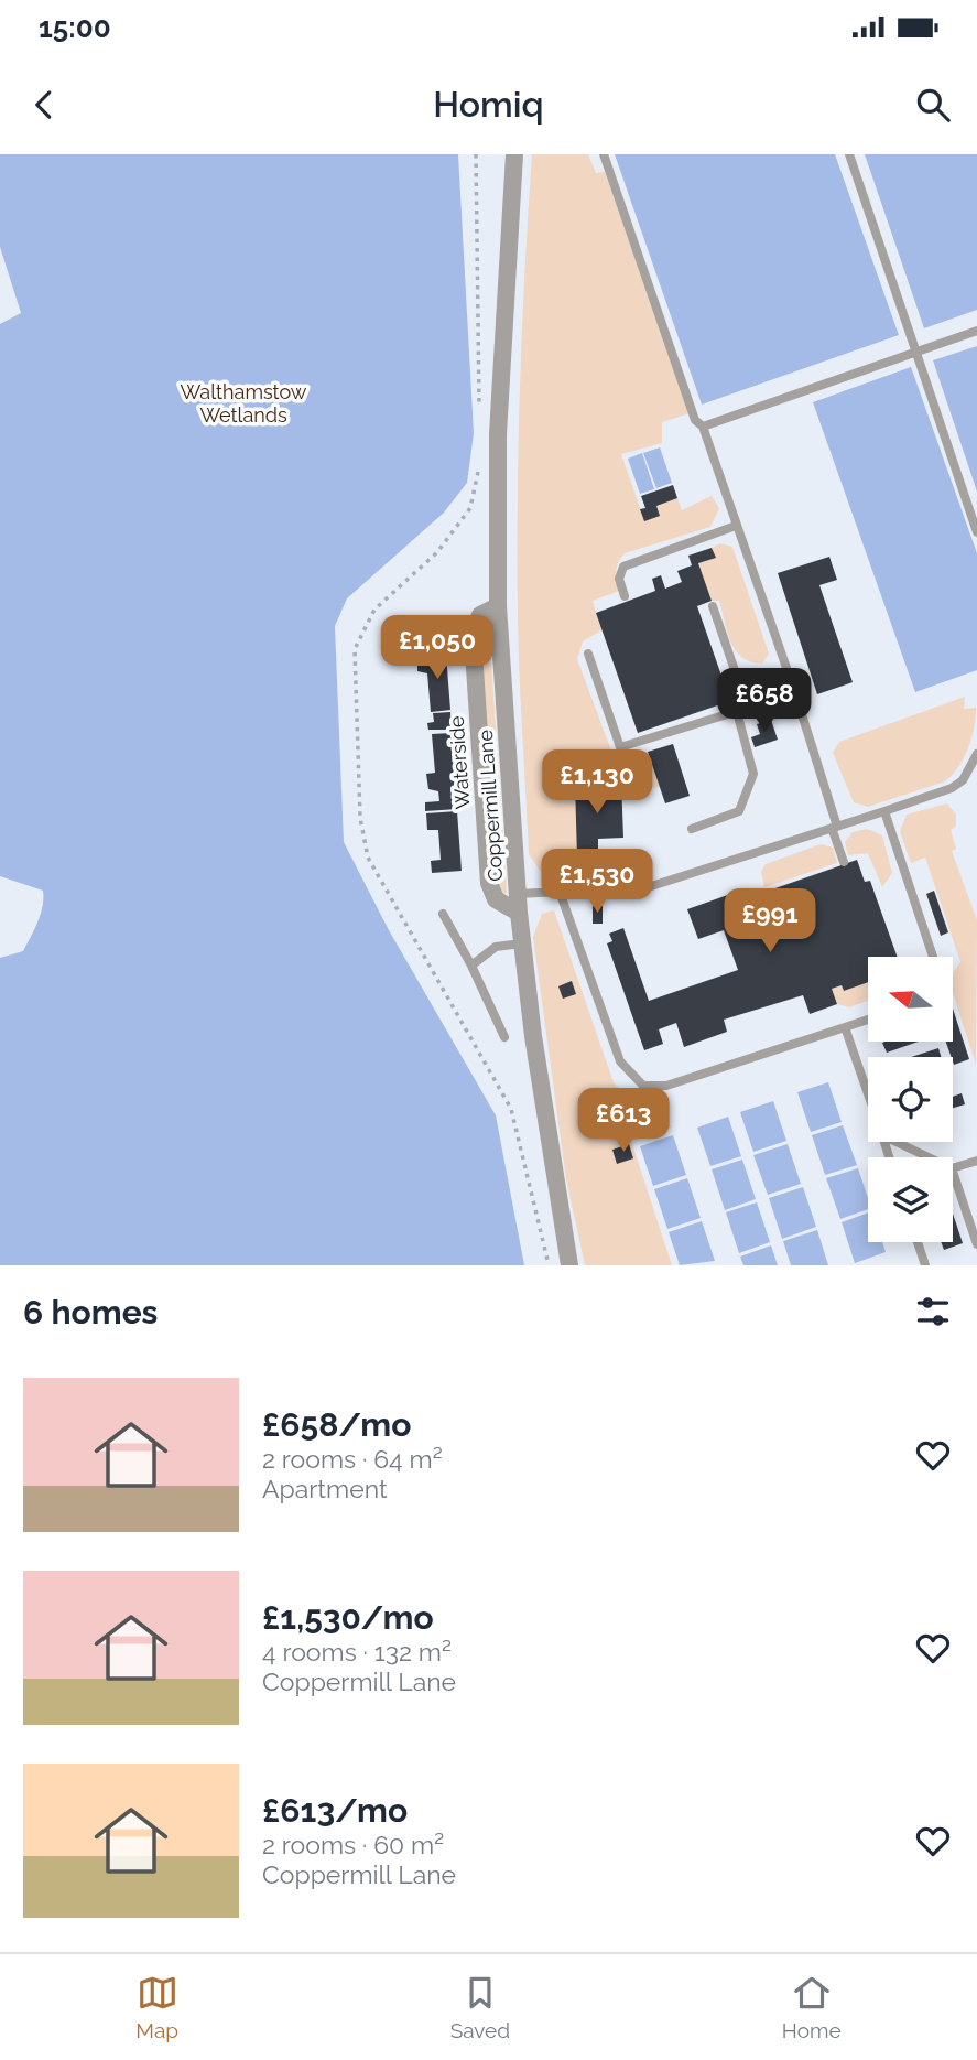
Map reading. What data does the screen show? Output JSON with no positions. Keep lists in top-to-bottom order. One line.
{"streets":{"street":["Waterside","Coppermill Lane"]},"crossings":[["Waterside","Coppermill Lane"]],"parks":["Walthamstow Wetlands"],"north":"left","page":{"status":"15:00","header":"Homiq","price":["£1,050","£658","£1,130","£1,530","£991","£613"],"heading":"6 homes","list":[{"name":"£658/mo","note":"2 rooms · 64 m² · Apartment"},{"name":"£1,530/mo","note":"4 rooms · 132 m² · Coppermill Lane"},{"name":"£613/mo","note":"2 rooms · 60 m² · Coppermill Lane"}],"tabs":["Map","Saved","Home"]}}
